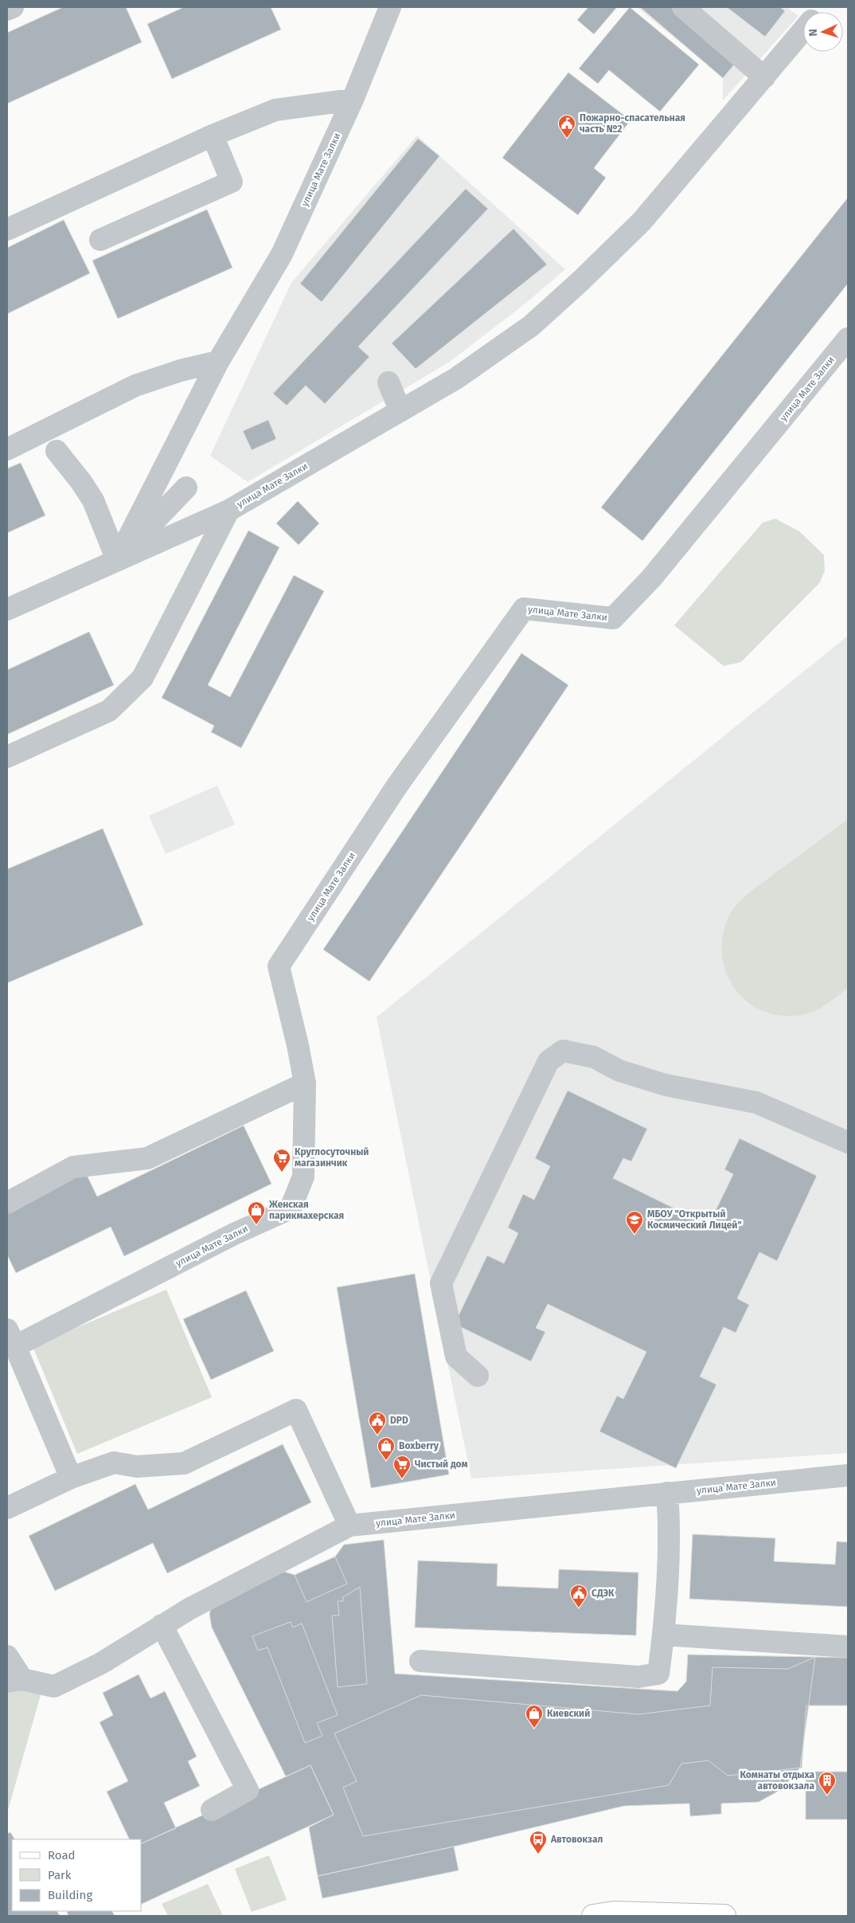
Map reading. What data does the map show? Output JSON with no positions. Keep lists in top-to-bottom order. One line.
{"streets":{"street":["улица Мате Залки"]},"places":{"public building":["Пожарно-спасательная часть №2","DPD","СДЭК"],"supermarket":["Круглосуточный магазинчик","Чистый дом"],"shop":["Женская парикмахерская","Boxberry","Киевский"],"school or university":["МБОУ \"Открытый Космический Лицей\""],"building":["Комнаты отдыха автовокзала"],"bus stop":["Автовокзал"]},"legend":["Road","Park","Building"],"north":"left"}
